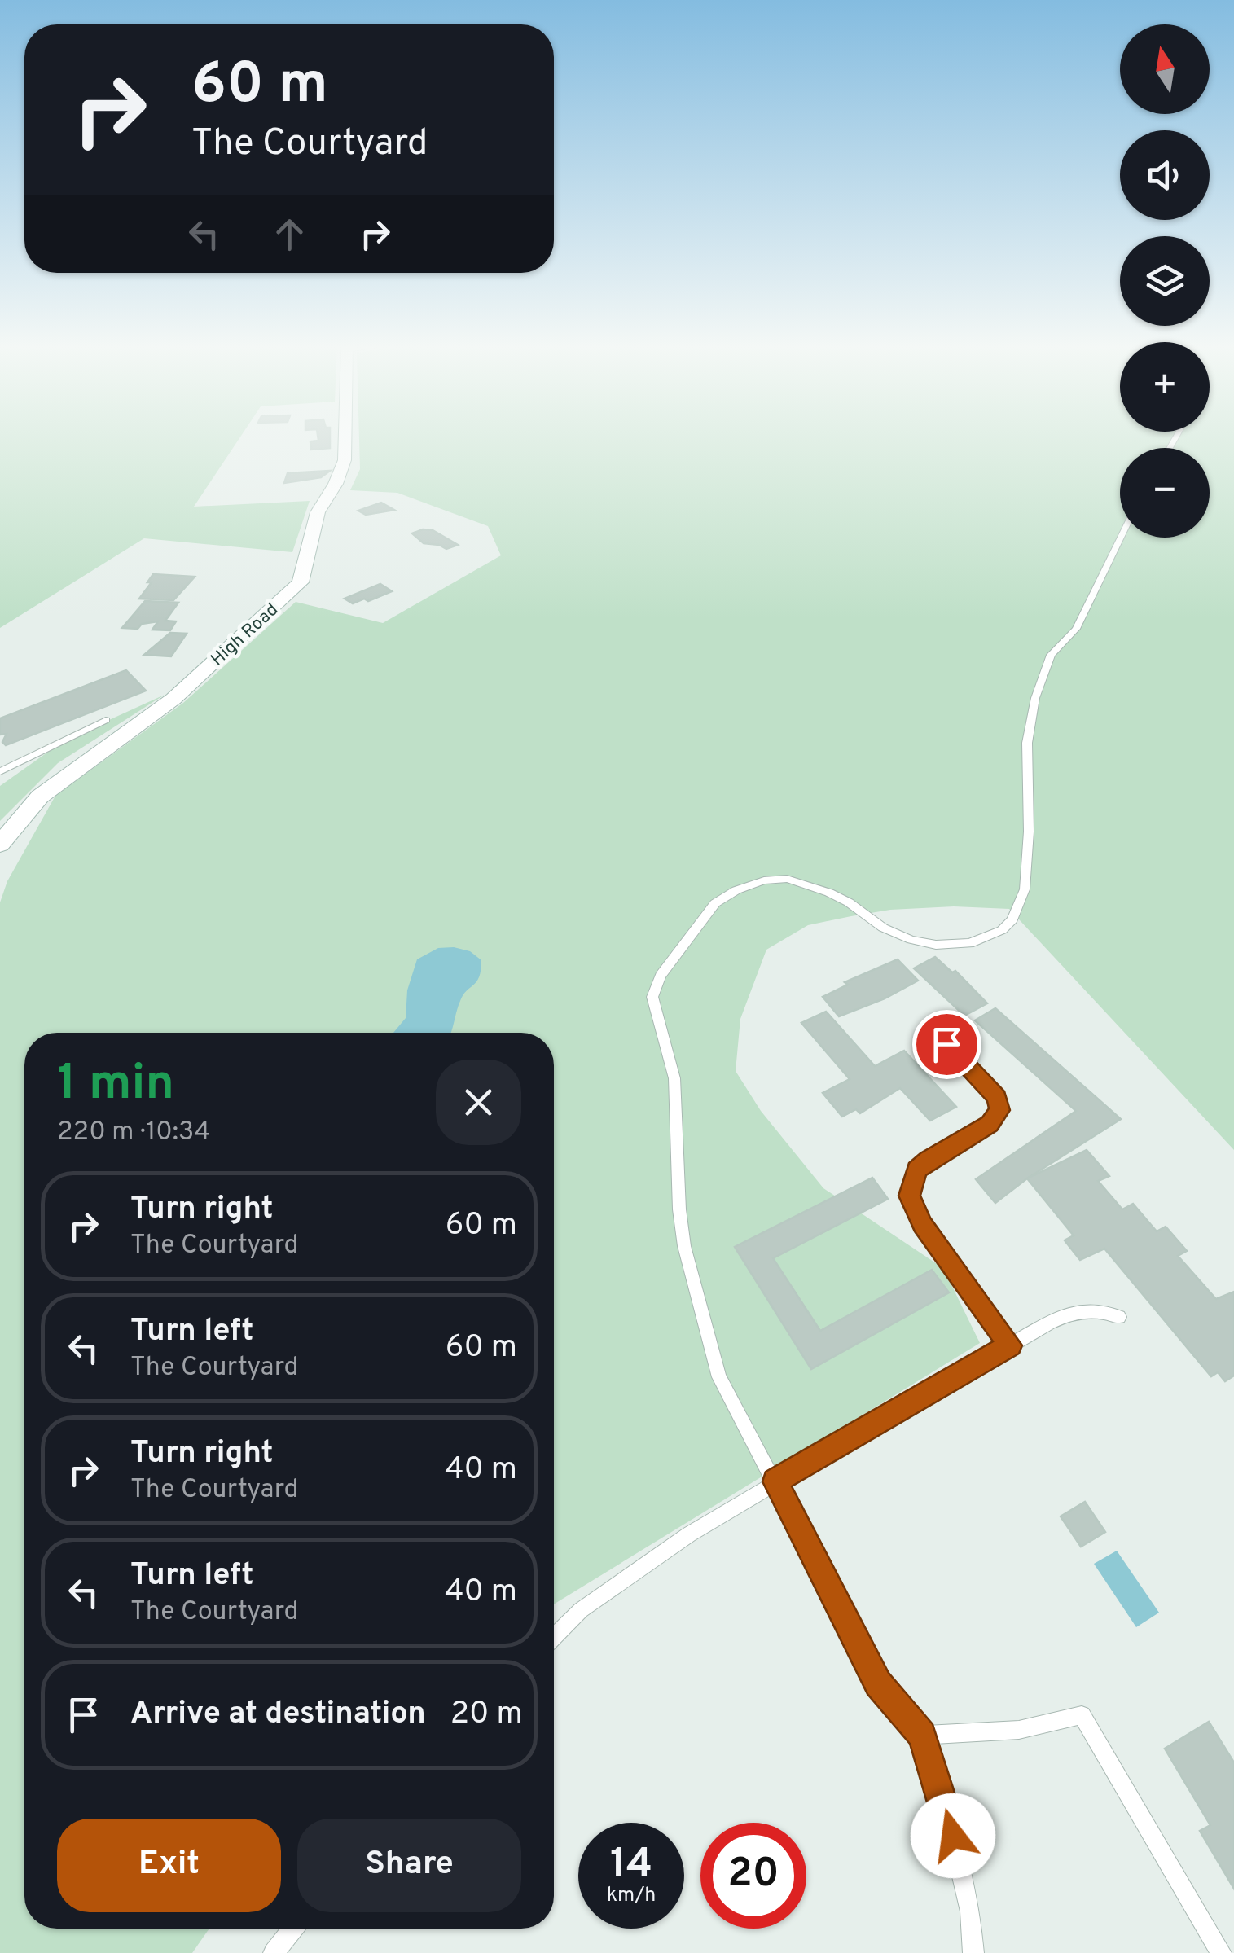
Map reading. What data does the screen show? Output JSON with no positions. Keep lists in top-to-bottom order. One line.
{"streets":{"main road":["High Road"]},"north":"top","page":{"map_buttons":["+","−"],"turn":["60 m","The Courtyard"],"heading":["1 min","220 m · 10:34"],"list":[{"name":"Turn right","note":"The Courtyard","value":"60 m"},{"name":"Turn left","note":"The Courtyard","value":"60 m"},{"name":"Turn right","note":"The Courtyard","value":"40 m"},{"name":"Turn left","note":"The Courtyard","value":"40 m"},{"name":"Arrive at destination","value":"20 m"}],"buttons":["Exit","Share"],"speed":"14 km/h","limit":"20"}}
